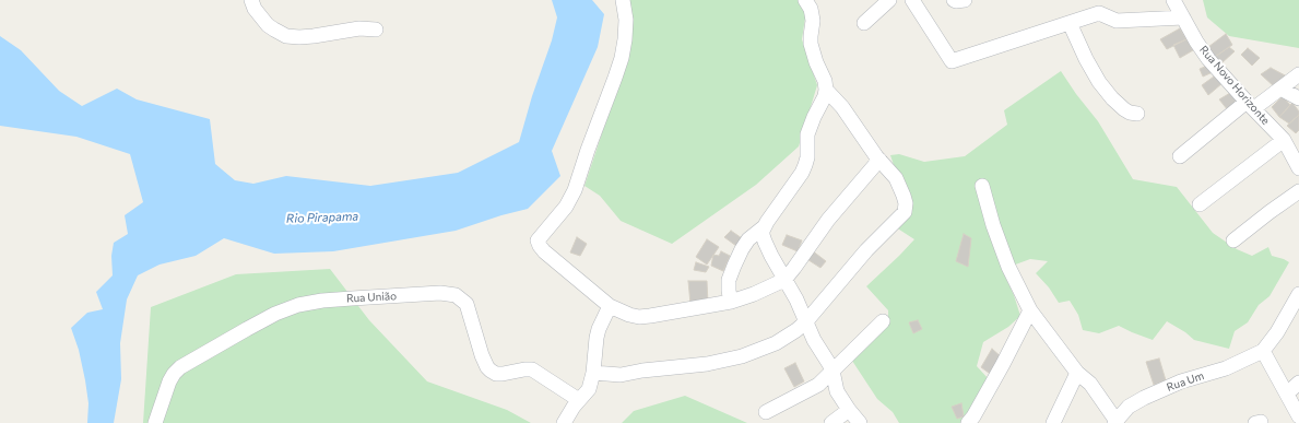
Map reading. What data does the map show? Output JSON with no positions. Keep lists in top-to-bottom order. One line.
{"streets":{"street":["Rua Novo Horizonte","Rua União","Rua Um"]},"water":["Rio Pirapama"]}
